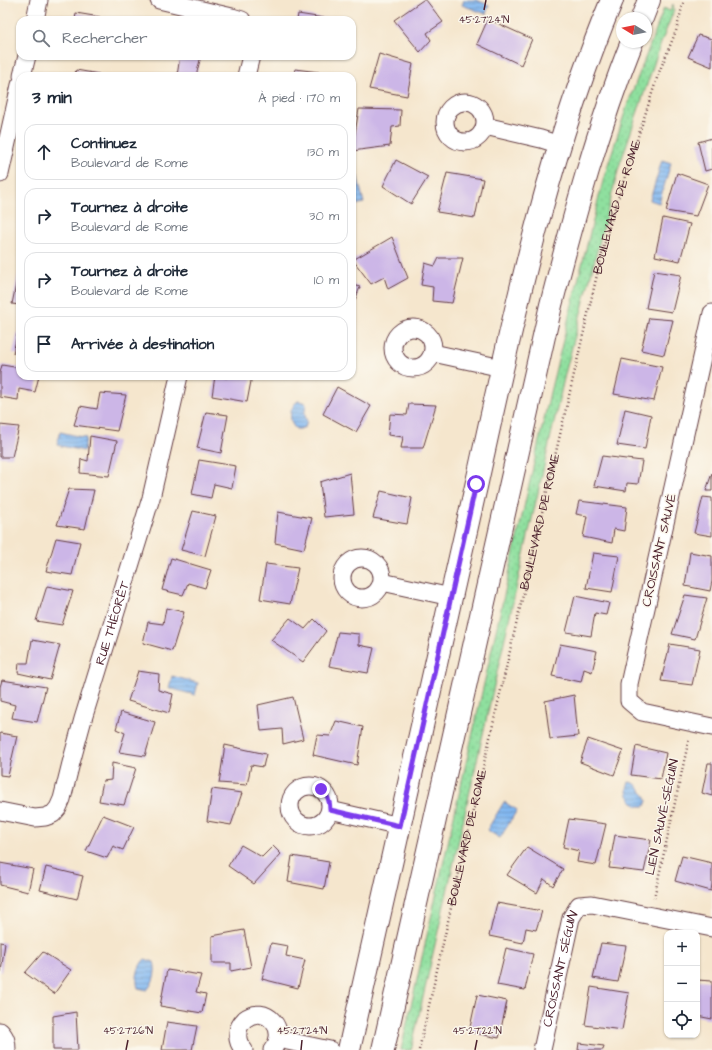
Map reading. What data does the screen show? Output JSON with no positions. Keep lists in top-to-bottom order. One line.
{"streets":{"street":["CROISSANT SAUVÉ","RUE THÉORÊT","CROISSANT SÉGUIN"],"path":["BOULEVARD DE ROME","LIEN SAUVÉ-SÉGUIN"]},"north":"left","page":{"search":"Rechercher","heading":["3 min","À pied · 170 m"],"list":[["Continuez","Boulevard de Rome","130 m"],["Tournez à droite","Boulevard de Rome","30 m"],["Tournez à droite","Boulevard de Rome","10 m"],"Arrivée à destination"],"map_buttons":["+","−"]},"coordinates":["45°27'24\"N","45°27'26\"N","45°27'22\"N"]}
